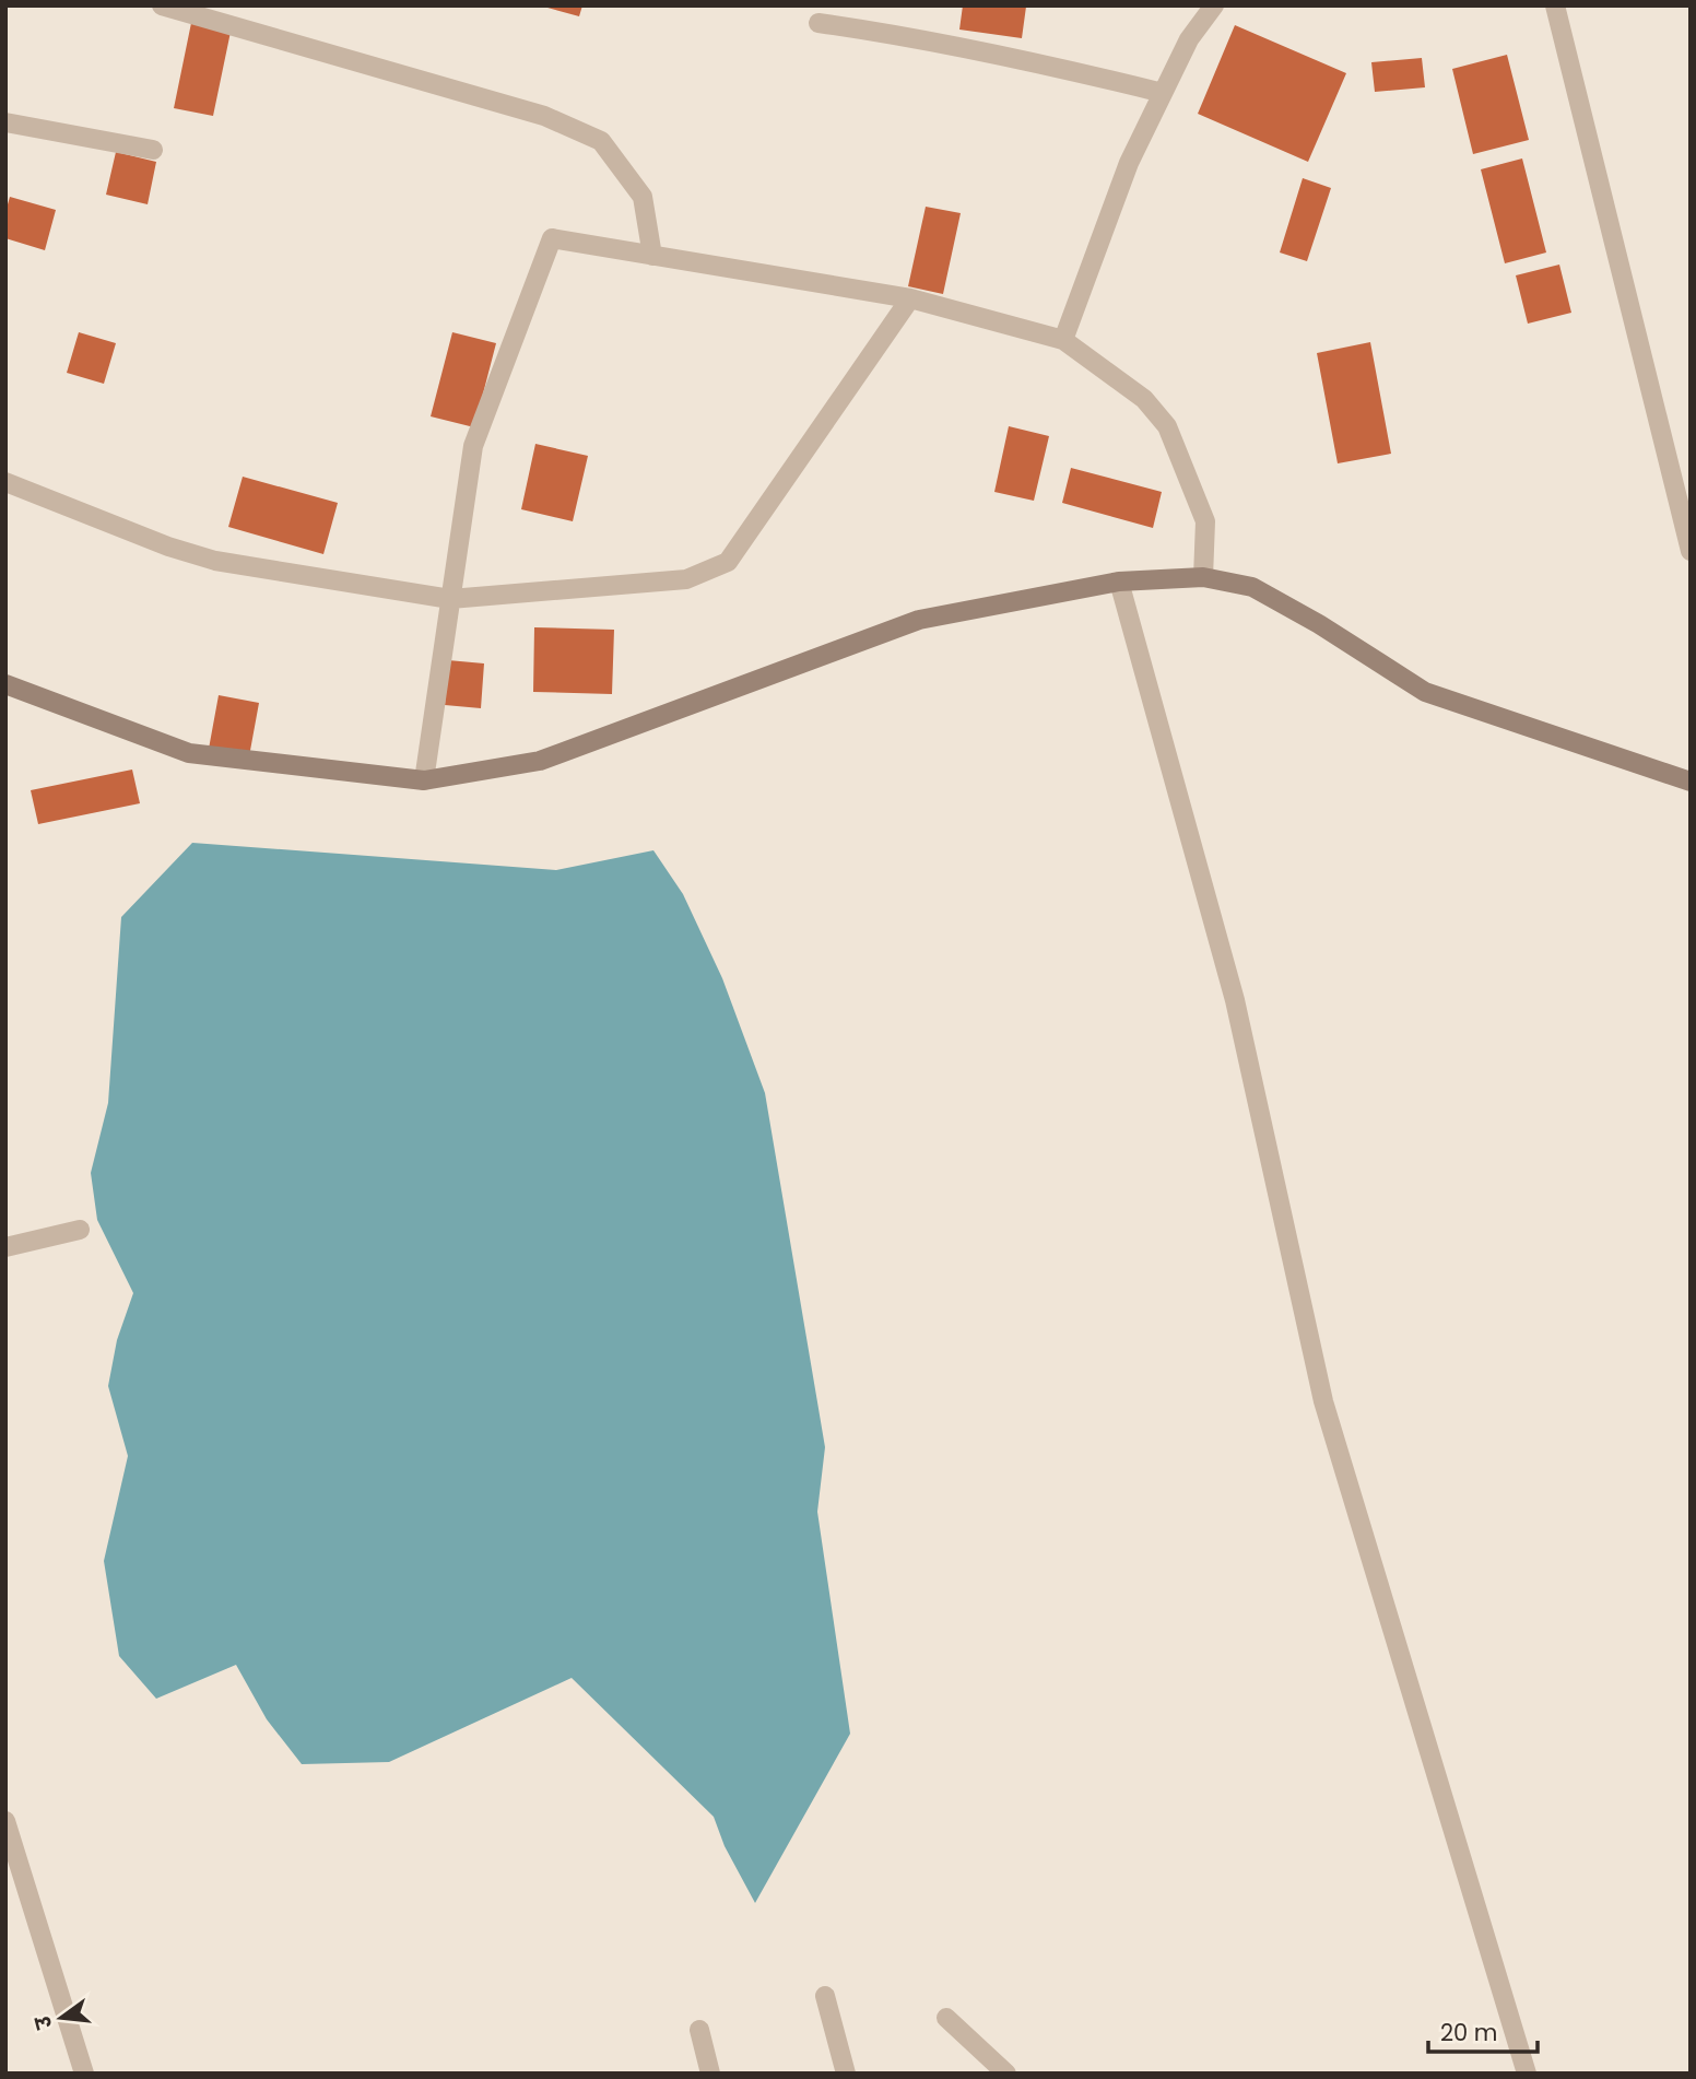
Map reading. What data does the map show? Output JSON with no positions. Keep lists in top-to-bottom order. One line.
{"scale_bar":"20 m","north":"left"}
